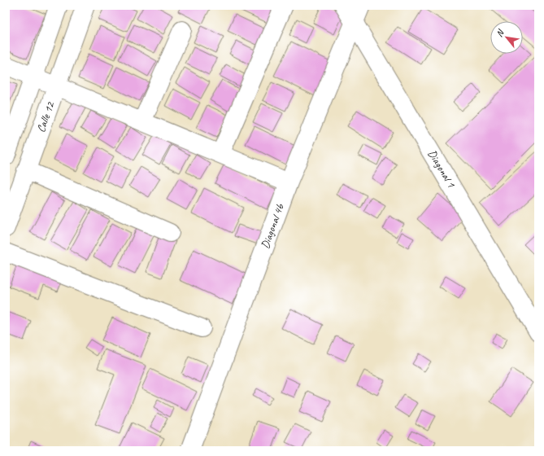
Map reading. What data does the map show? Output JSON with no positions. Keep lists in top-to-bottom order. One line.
{"streets":{"street":["Calle 12","Diagonal 1","Diagonal 4b"]},"crossings":[["Diagonal 1","Diagonal 4b"]],"north":"top left"}
